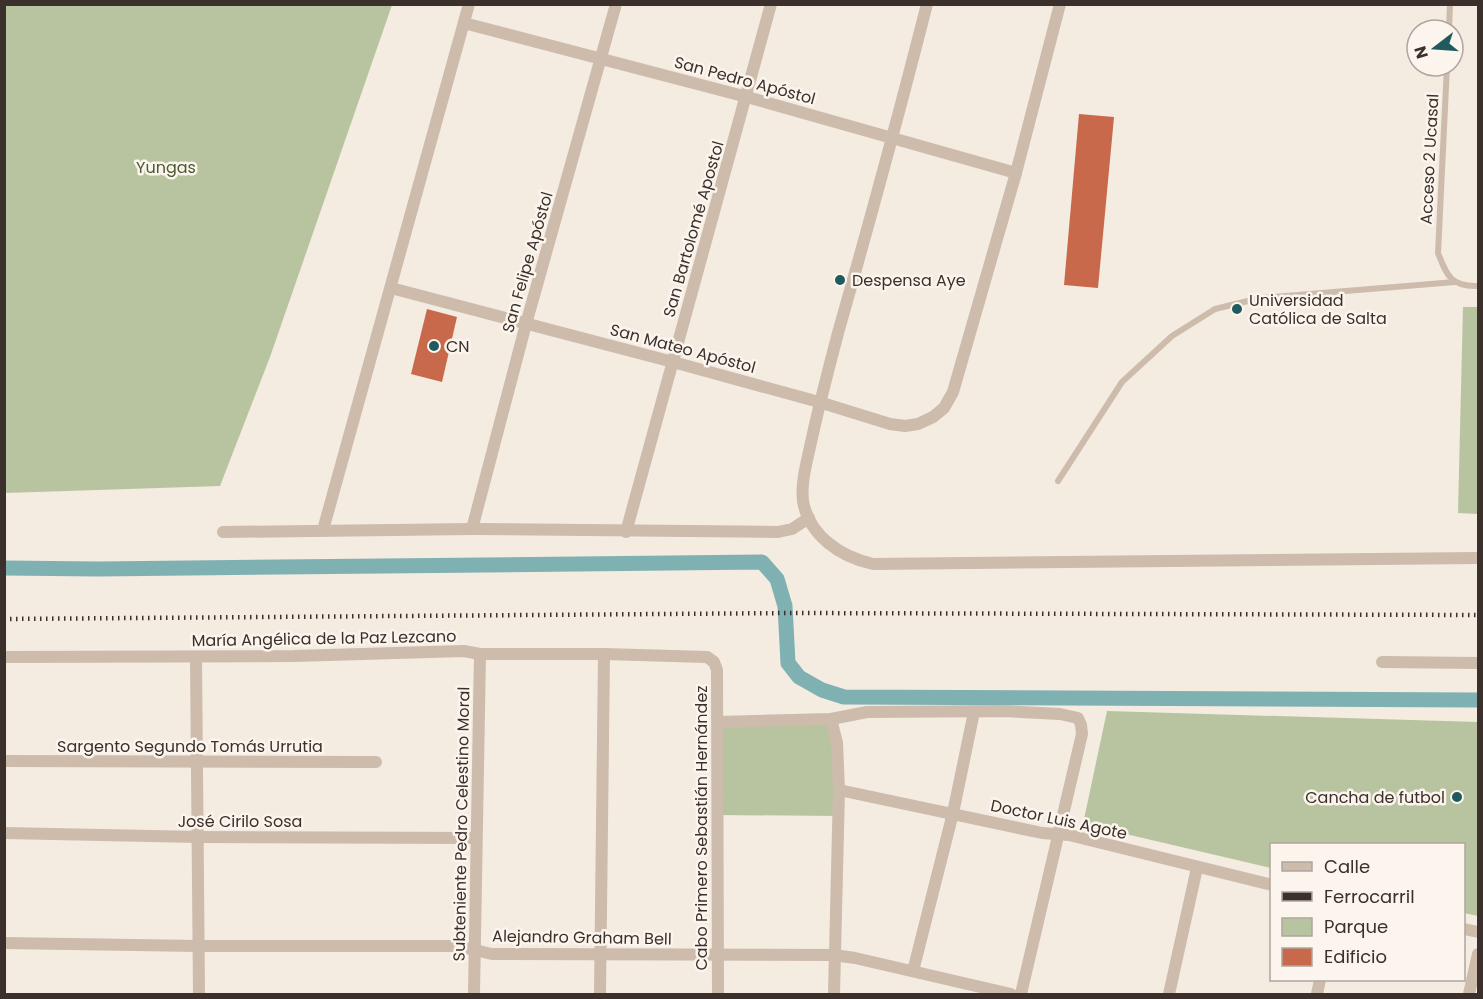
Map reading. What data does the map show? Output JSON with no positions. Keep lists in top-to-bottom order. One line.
{"streets":{"street":["San Pedro Apóstol","San Bartolomé Apostol","San Felipe Apóstol","San Mateo Apóstol","María Angélica de la Paz Lezcano","Sargento Segundo Tomás Urrutia","Doctor Luis Agote","José Cirilo Sosa","Subteniente Pedro Celestino Moral","Cabo Primero Sebastián Hernández","Alejandro Graham Bell"],"lane":["Acceso 2 Ucasal"]},"crossings":[["San Pedro Apóstol","San Bartolomé Apostol"],["San Pedro Apóstol","San Felipe Apóstol"],["San Pedro Apóstol","San Mateo Apóstol"],["San Bartolomé Apostol","San Mateo Apóstol"],["San Felipe Apóstol","San Mateo Apóstol"],["María Angélica de la Paz Lezcano","Subteniente Pedro Celestino Moral"],["María Angélica de la Paz Lezcano","Cabo Primero Sebastián Hernández"],["José Cirilo Sosa","Subteniente Pedro Celestino Moral"],["Subteniente Pedro Celestino Moral","Alejandro Graham Bell"],["Cabo Primero Sebastián Hernández","Alejandro Graham Bell"]],"parks":["Yungas"],"places":["Despensa Aye","Universidad Católica de Salta","CN","Cancha de futbol"],"legend":["Calle","Ferrocarril","Parque","Edificio"],"north":"left"}
